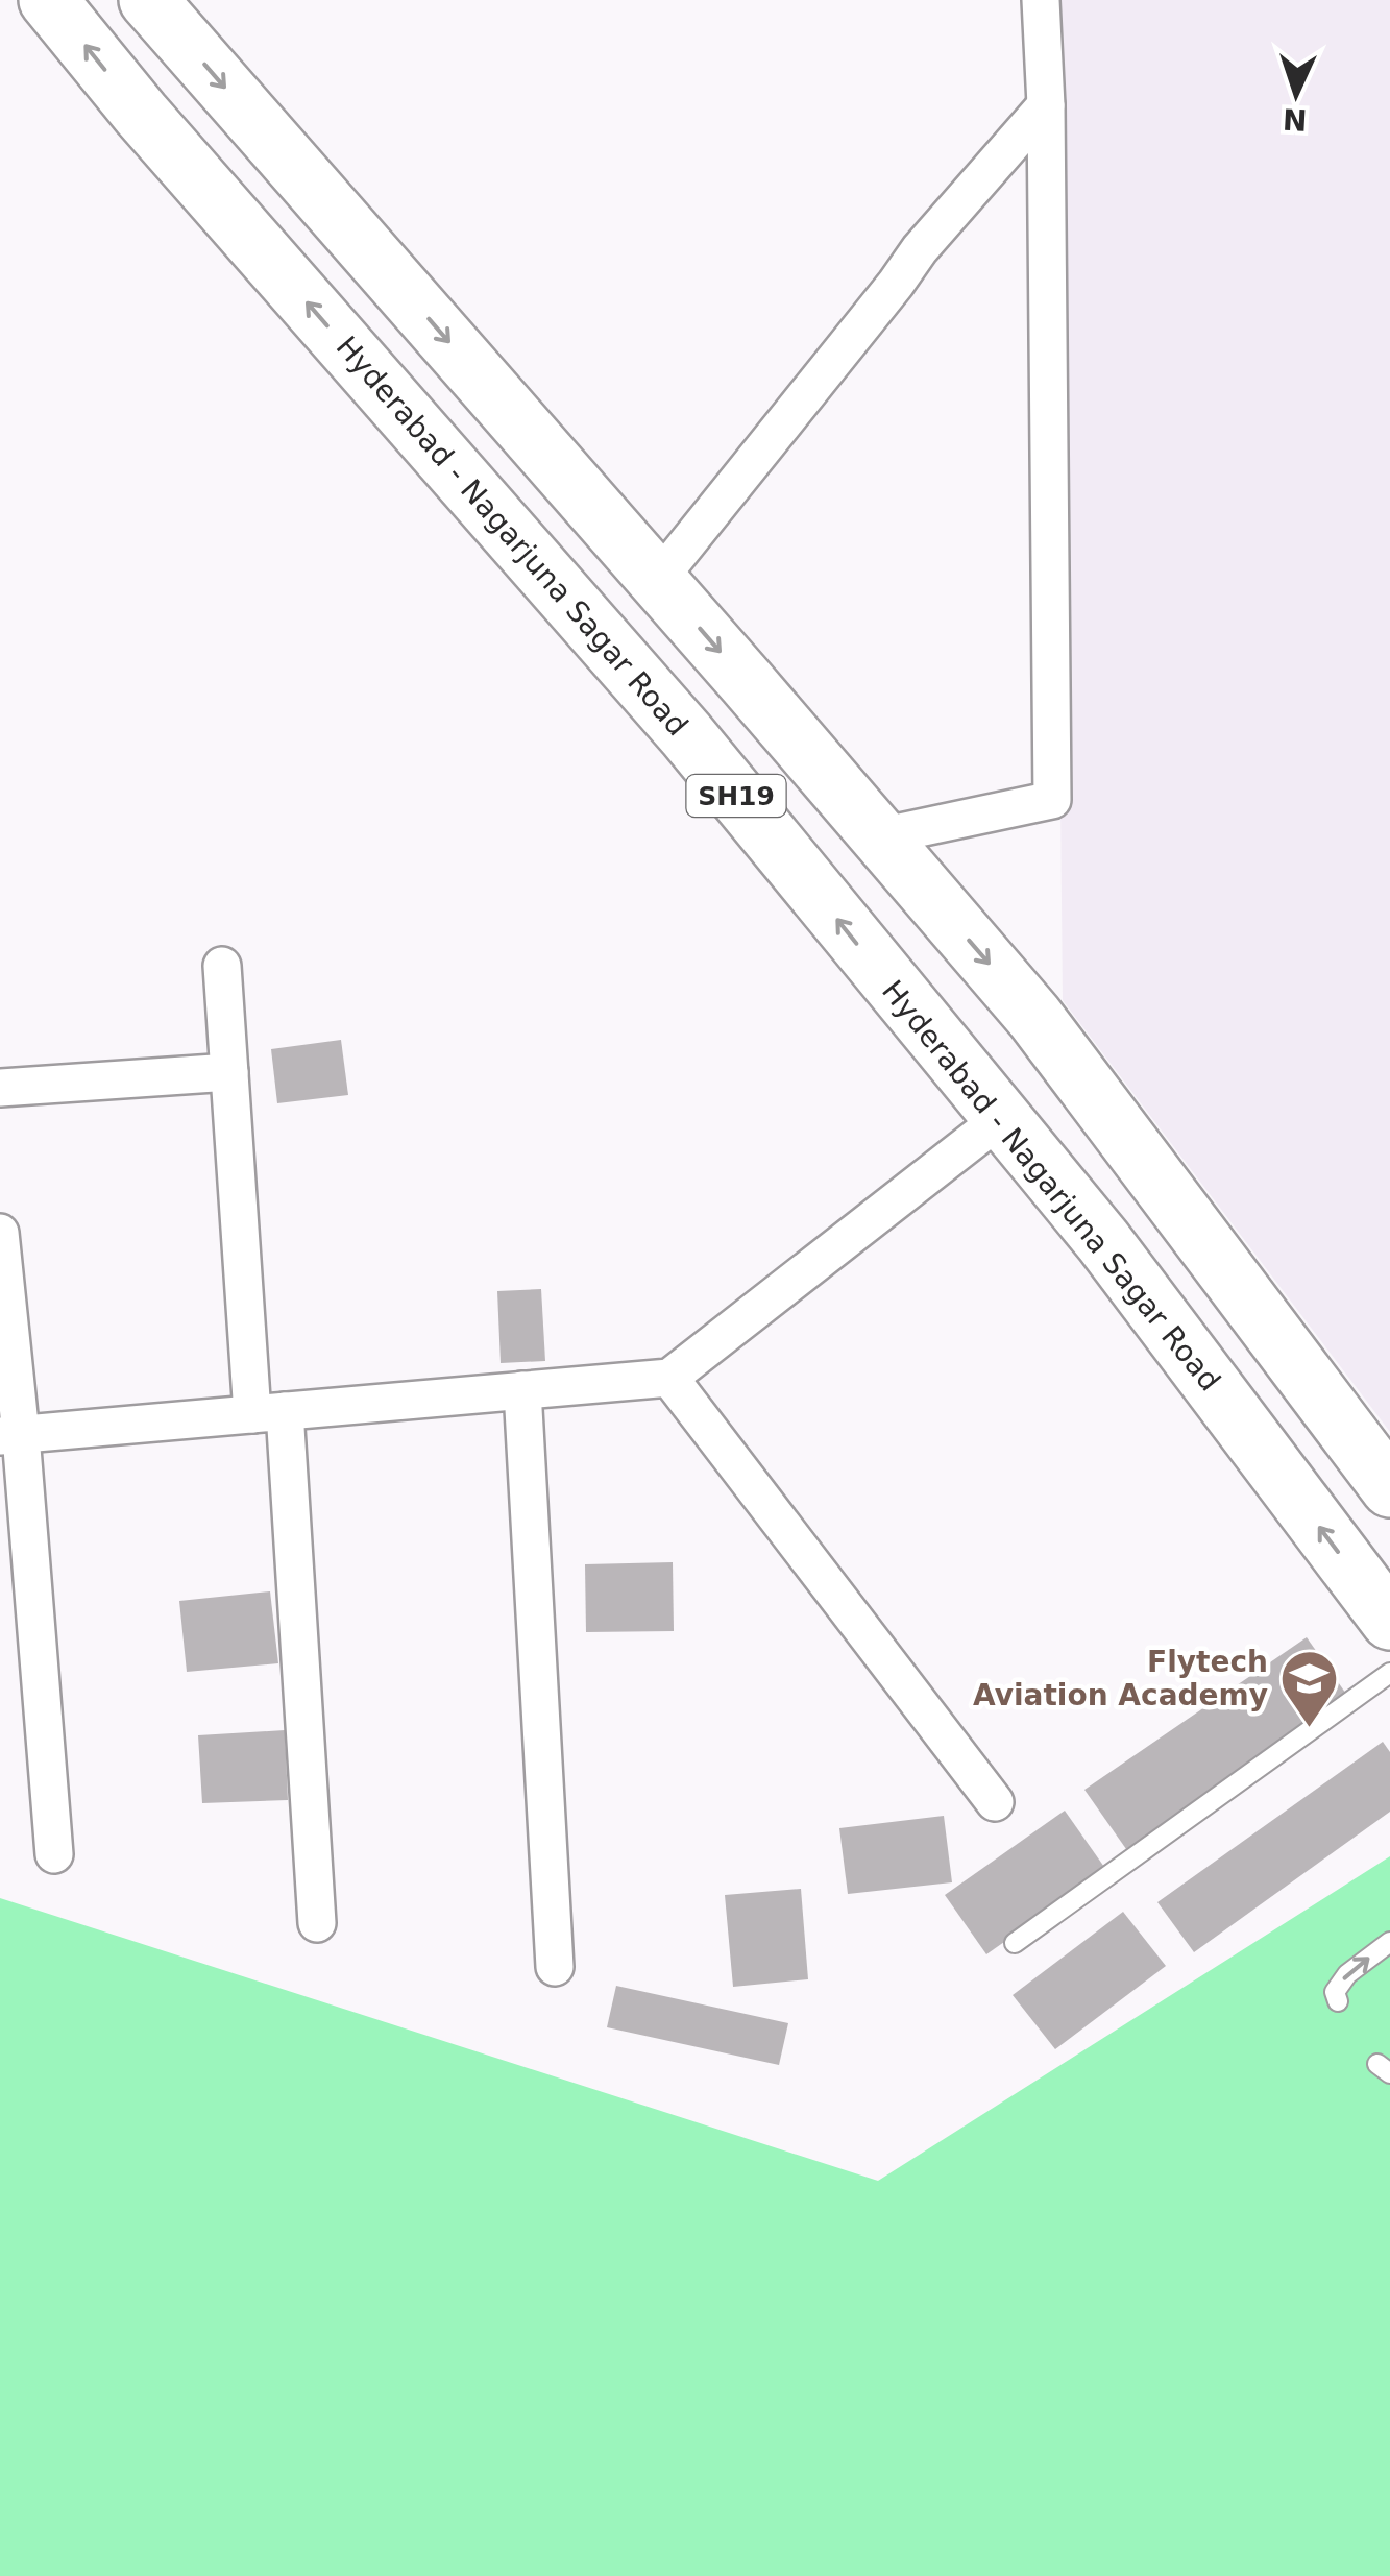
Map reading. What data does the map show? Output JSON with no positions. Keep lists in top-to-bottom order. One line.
{"streets":{"main road":["Hyderabad - Nagarjuna Sagar Road","SH19"]},"places":{"school or university":["Flytech Aviation Academy"]},"north":"bottom"}
